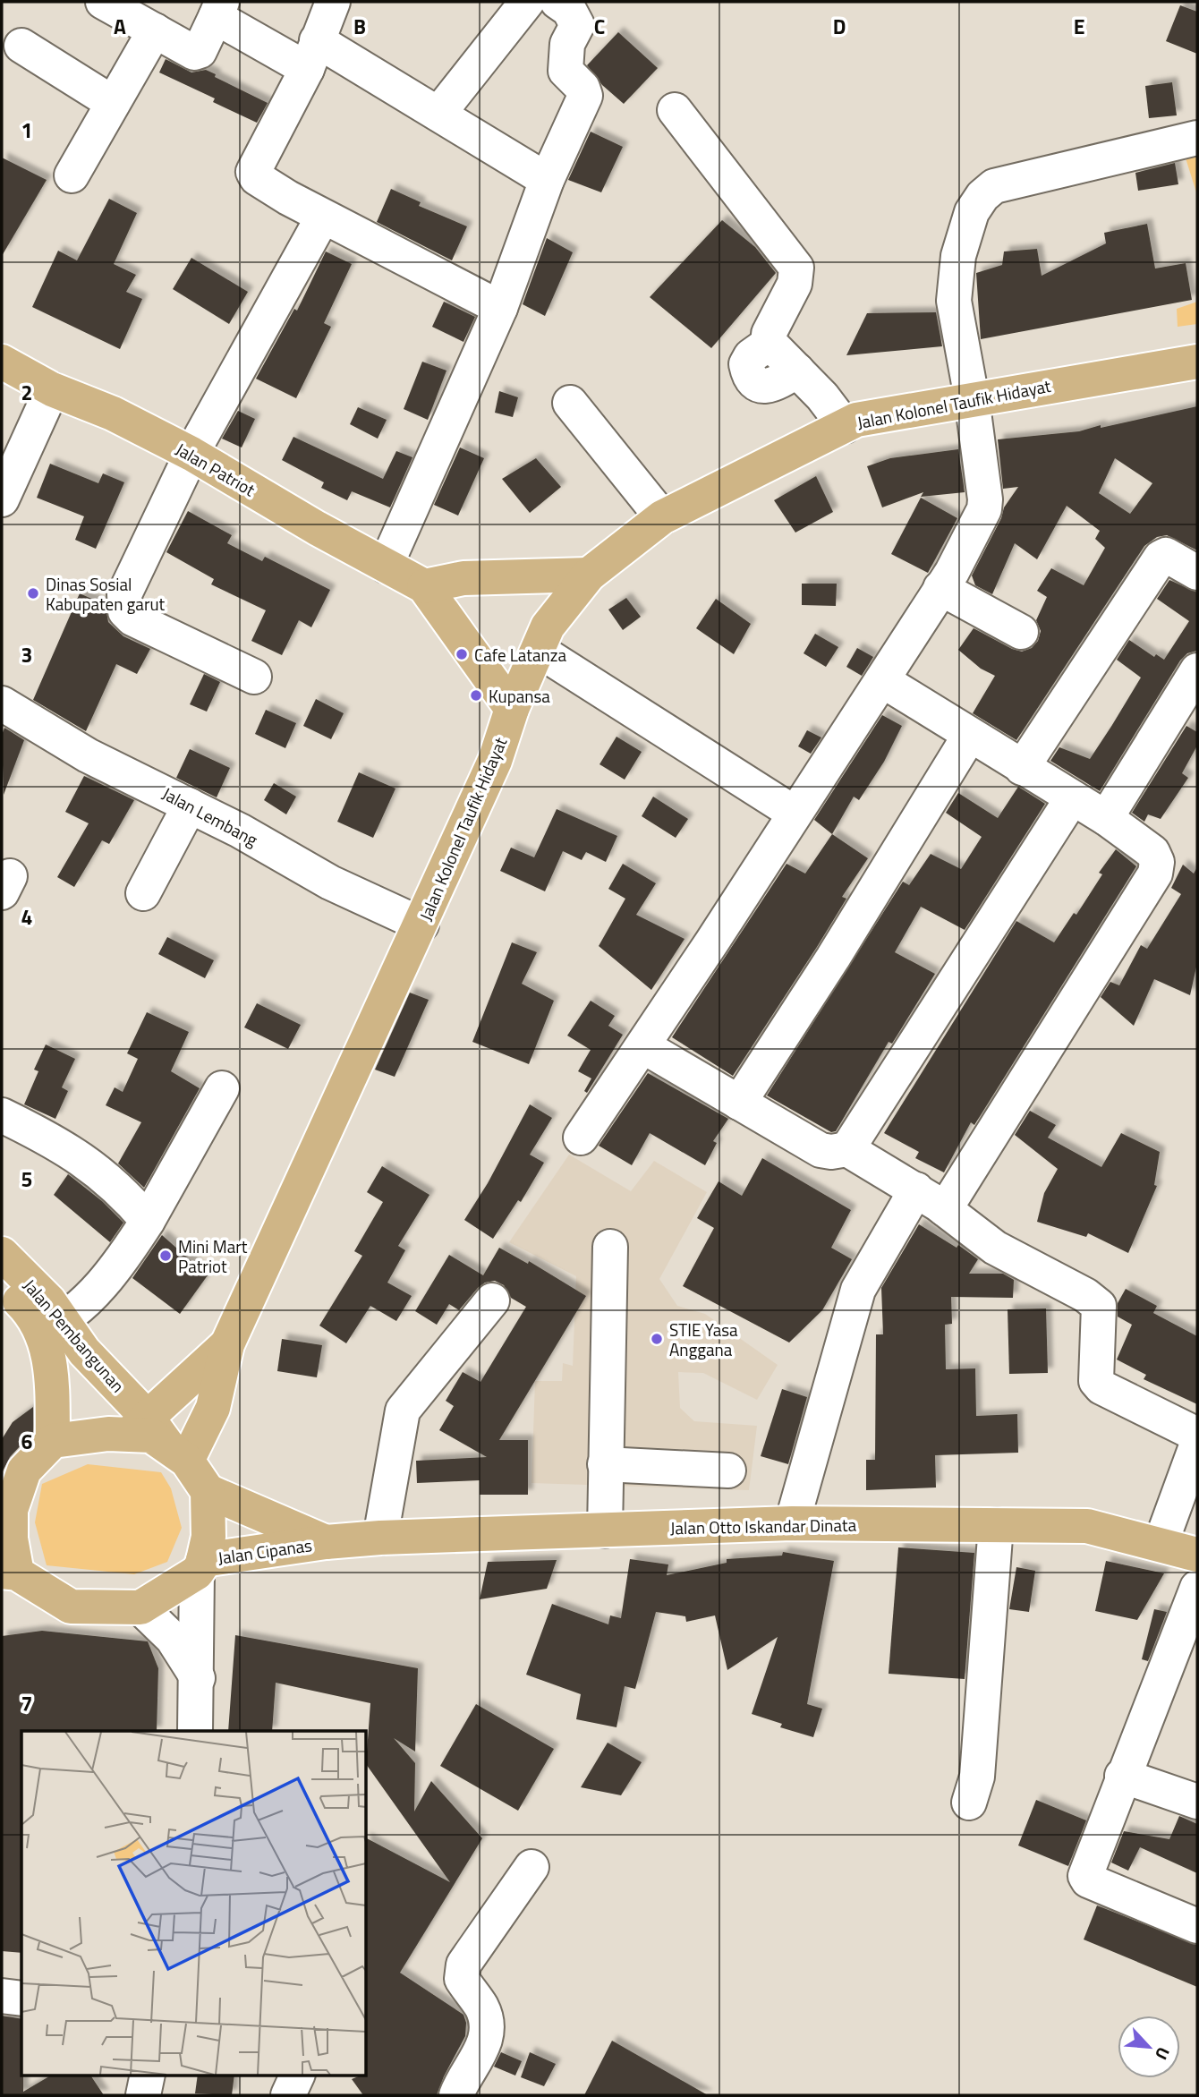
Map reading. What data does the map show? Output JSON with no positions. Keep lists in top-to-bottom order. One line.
{"streets":{"main road":["Jalan Kolonel Taufik Hidayat","Jalan Patriot","Jalan Pembangunan","Jalan Otto Iskandar Dinata","Jalan Cipanas"],"street":["Jalan Lembang"]},"crossings":[["Jalan Kolonel Taufik Hidayat","Jalan Patriot"],["Jalan Kolonel Taufik Hidayat","Jalan Lembang"],["Jalan Pembangunan","Jalan Cipanas"],["Jalan Otto Iskandar Dinata","Jalan Cipanas"]],"places":["Dinas Sosial Kabupaten garut","Cafe Latanza","Kupansa","Mini Mart Patriot","STIE Yasa Anggana"],"north":"bottom right","grid":{"columns":["A","B","C","D","E"],"rows":["1","2","3","4","5","6","7"]}}
